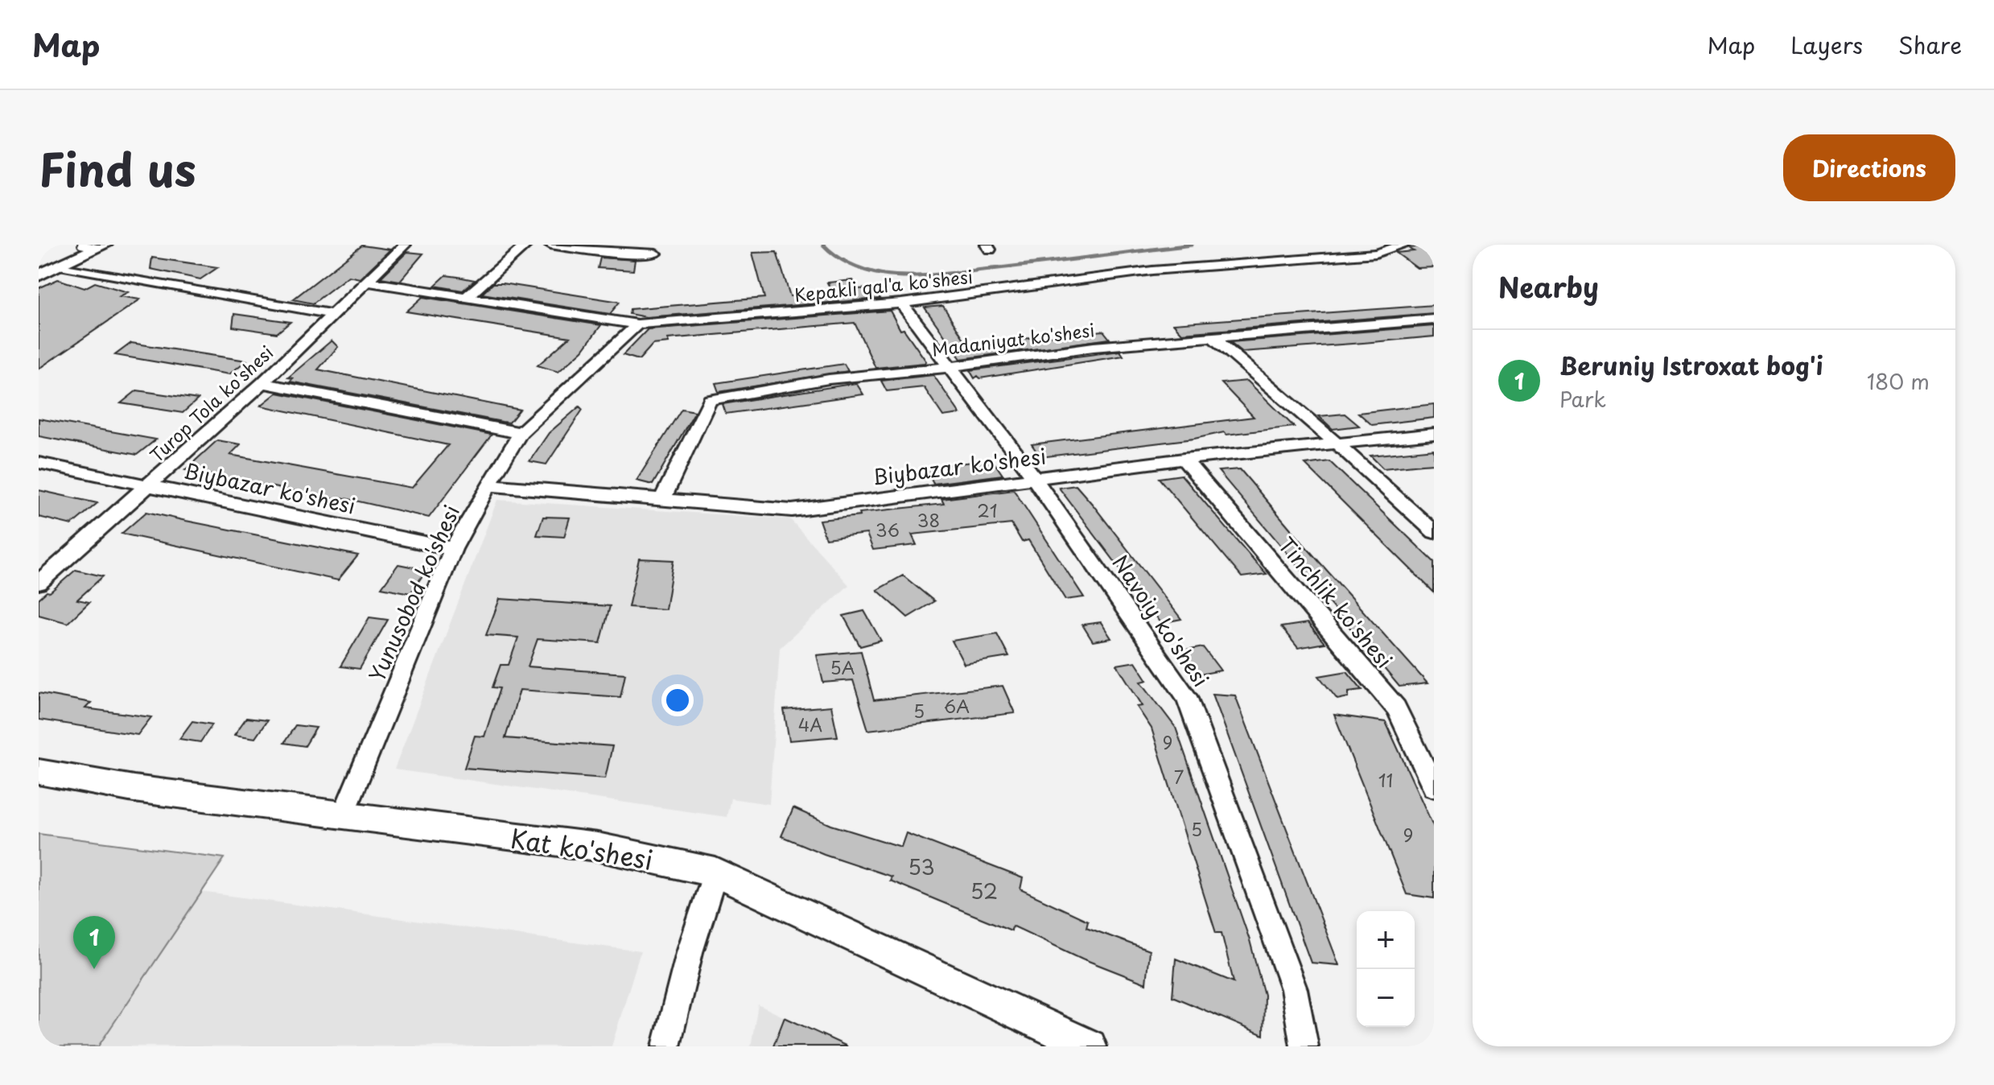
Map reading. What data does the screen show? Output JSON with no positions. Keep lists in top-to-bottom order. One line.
{"streets":{"street":["Kepakli qal'a ko'shesi","Madaniyat ko'shesi","Turop Tola ko'shesi","Biybazar ko'shesi","Yunusobod ko'shesi","Tinchlik ko'shesi","Navoiy ko'shesi","Kat ko'shesi"]},"crossings":[["Kepakli qal'a ko'shesi","Turop Tola ko'shesi"],["Kepakli qal'a ko'shesi","Yunusobod ko'shesi"],["Kepakli qal'a ko'shesi","Navoiy ko'shesi"],["Madaniyat ko'shesi","Biybazar ko'shesi"],["Madaniyat ko'shesi","Navoiy ko'shesi"],["Turop Tola ko'shesi","Biybazar ko'shesi"],["Biybazar ko'shesi","Yunusobod ko'shesi"],["Biybazar ko'shesi","Tinchlik ko'shesi"],["Biybazar ko'shesi","Navoiy ko'shesi"],["Yunusobod ko'shesi","Kat ko'shesi"]],"house_numbers":["21","38","36","5A","6A","5","4A","9","7","11","5","9","53","52"],"page":{"header":"Map","nav":["Map","Layers","Share"],"title":"Find us","buttons":"Directions","heading":"Nearby","list":[{"mark":"1","name":"Beruniy Istroxat bog'i","note":"Park","value":"180 m"}],"map_buttons":["+","−"],"pins":"1"}}
